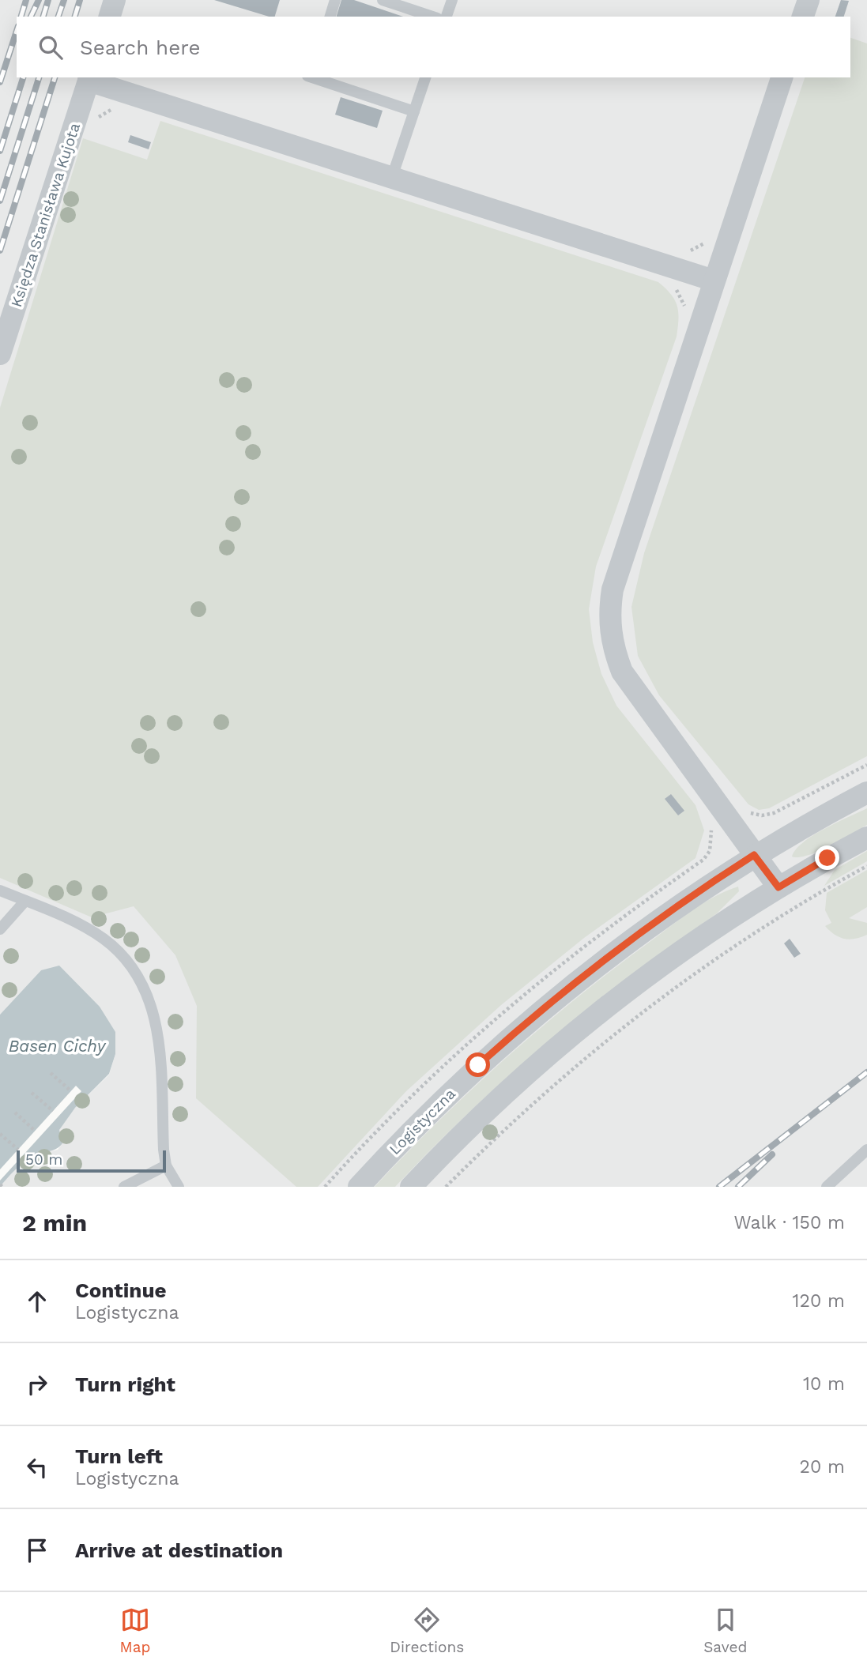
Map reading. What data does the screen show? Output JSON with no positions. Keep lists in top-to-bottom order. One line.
{"streets":{"street":["Księdza Stanisława Kujota","Logistyczna"]},"water":["Basen Cichy"],"scale_bar":"50 m","page":{"search":"Search here","scale":"50 m","heading":["2 min","Walk · 150 m"],"list":[["Continue","Logistyczna","120 m"],["Turn right","10 m"],["Turn left","Logistyczna","20 m"],"Arrive at destination"],"nav":["Map","Directions","Saved"]}}
